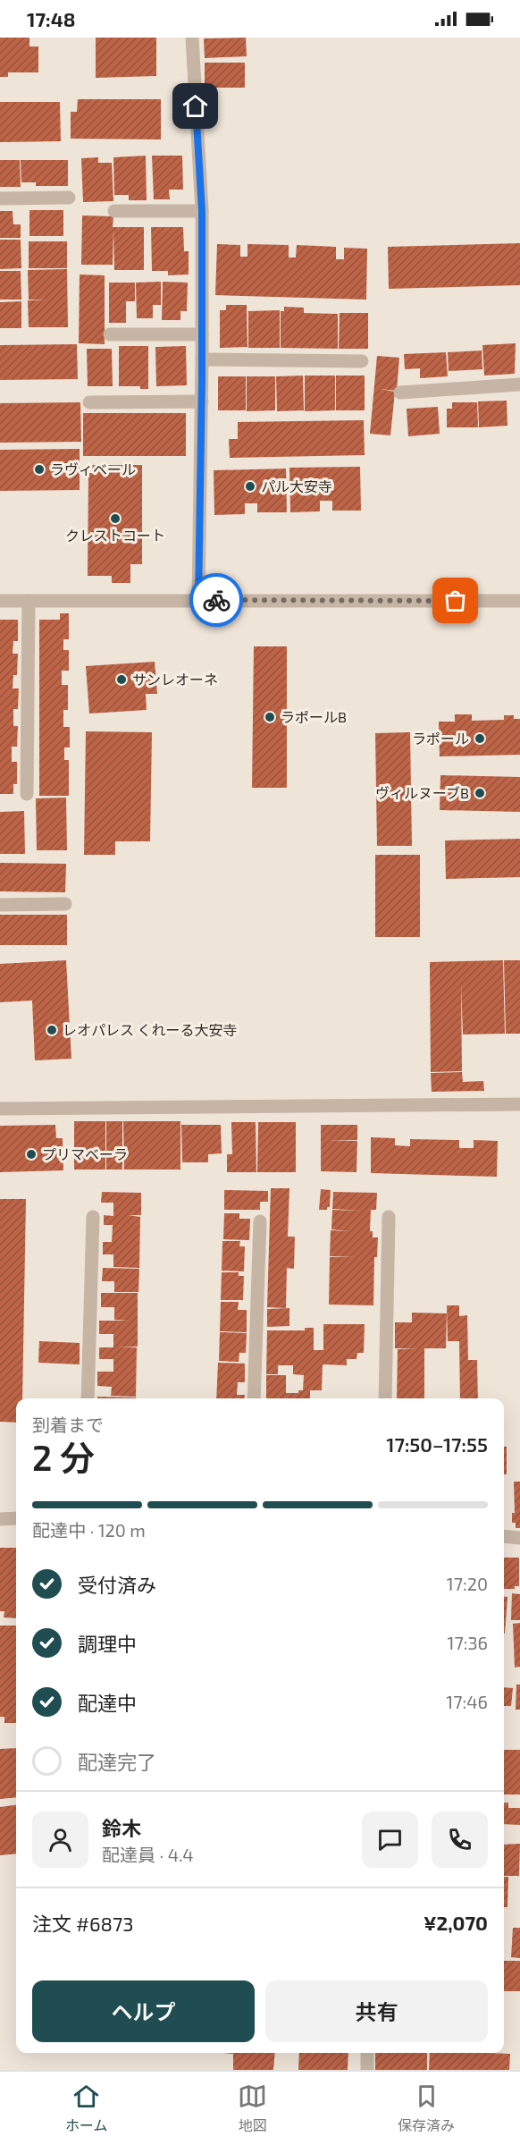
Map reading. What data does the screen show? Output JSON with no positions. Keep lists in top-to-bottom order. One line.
{"places":["ラヴィベール","パル大安寺","クレストコート","サンレオーネ","ラポールB","ラポール","ヴィルヌーブB","レオパレス くれーる大安寺","プリマベーラ"],"page":{"status":"17:48","heading":["2 分","到着まで","17:50–17:55"],"panel":["鈴木","配達員 · 4.4","注文 #6873","¥2,070"],"bar":"配達中 · 120 m","list":[["受付済み","17:20"],["調理中","17:36"],["配達中","17:46"],"配達完了"],"buttons":["ヘルプ","共有"],"tabs":["ホーム","地図","保存済み"]}}
